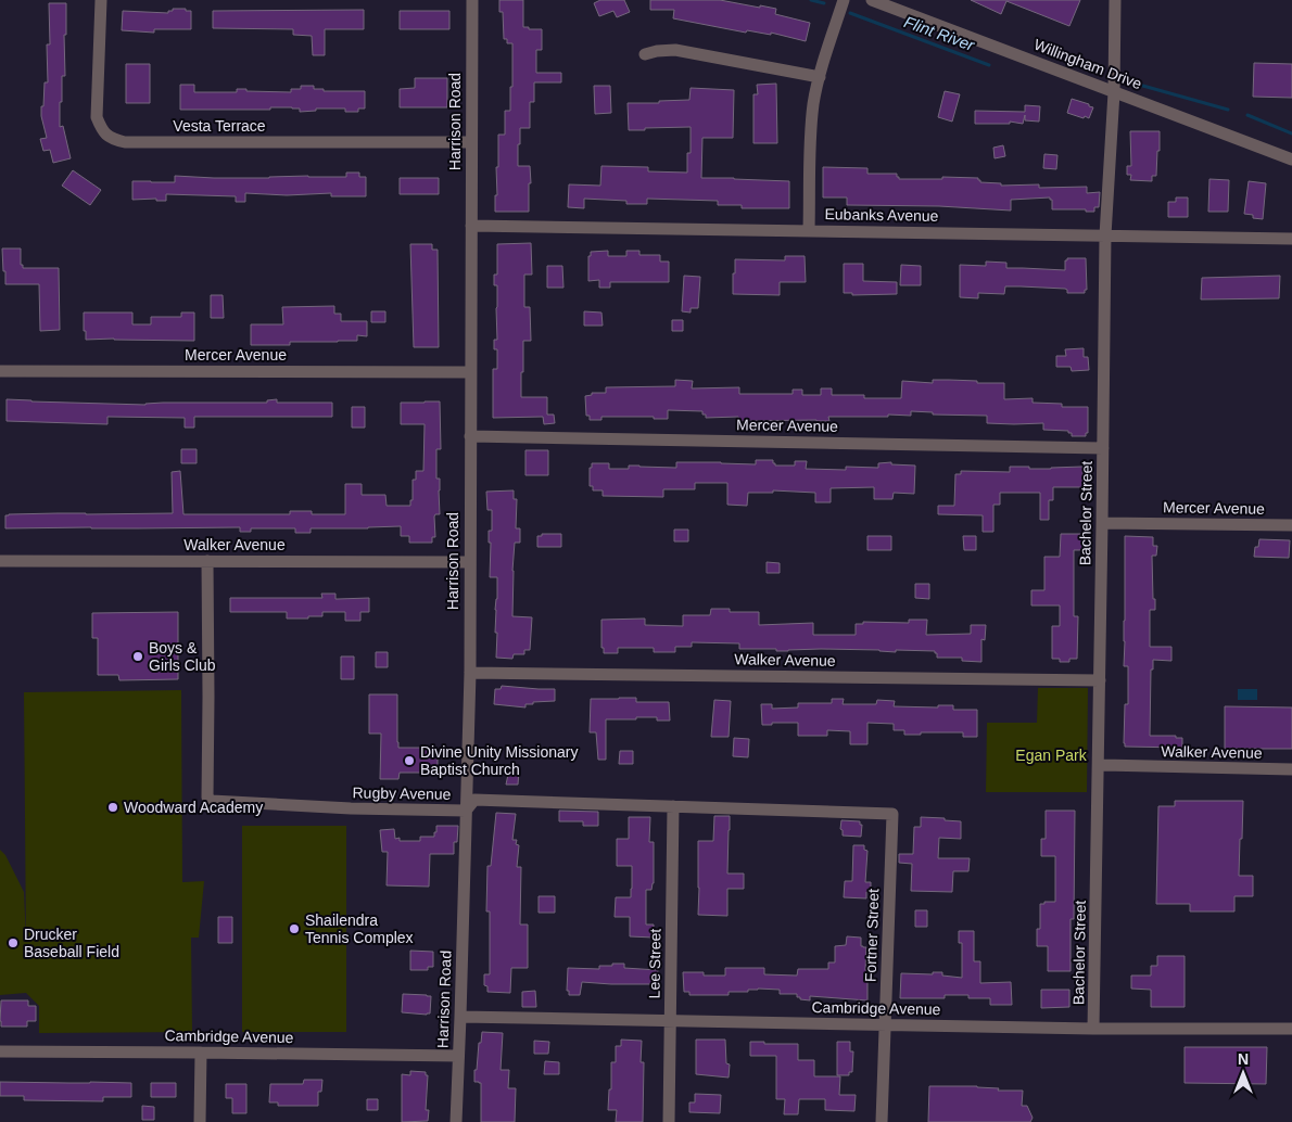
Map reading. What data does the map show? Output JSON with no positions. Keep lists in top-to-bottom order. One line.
{"streets":{"street":["Willingham Drive","Harrison Road","Vesta Terrace","Eubanks Avenue","Mercer Avenue","Bachelor Street","Walker Avenue","Rugby Avenue","Fortner Street","Lee Street","Cambridge Avenue"]},"crossings":[["Willingham Drive","Bachelor Street"],["Harrison Road","Vesta Terrace"],["Harrison Road","Eubanks Avenue"],["Harrison Road","Mercer Avenue"],["Harrison Road","Walker Avenue"],["Harrison Road","Rugby Avenue"],["Harrison Road","Cambridge Avenue"],["Eubanks Avenue","Bachelor Street"],["Mercer Avenue","Bachelor Street"],["Bachelor Street","Walker Avenue"],["Bachelor Street","Cambridge Avenue"],["Walker Avenue","Rugby Avenue"],["Rugby Avenue","Fortner Street"],["Rugby Avenue","Lee Street"],["Fortner Street","Cambridge Avenue"],["Lee Street","Cambridge Avenue"]],"water":["Flint River"],"parks":["Egan Park"],"places":["Boys & Girls Club","Divine Unity Missionary Baptist Church","Woodward Academy","Shailendra Tennis Complex","Drucker Baseball Field"],"north":"top"}
